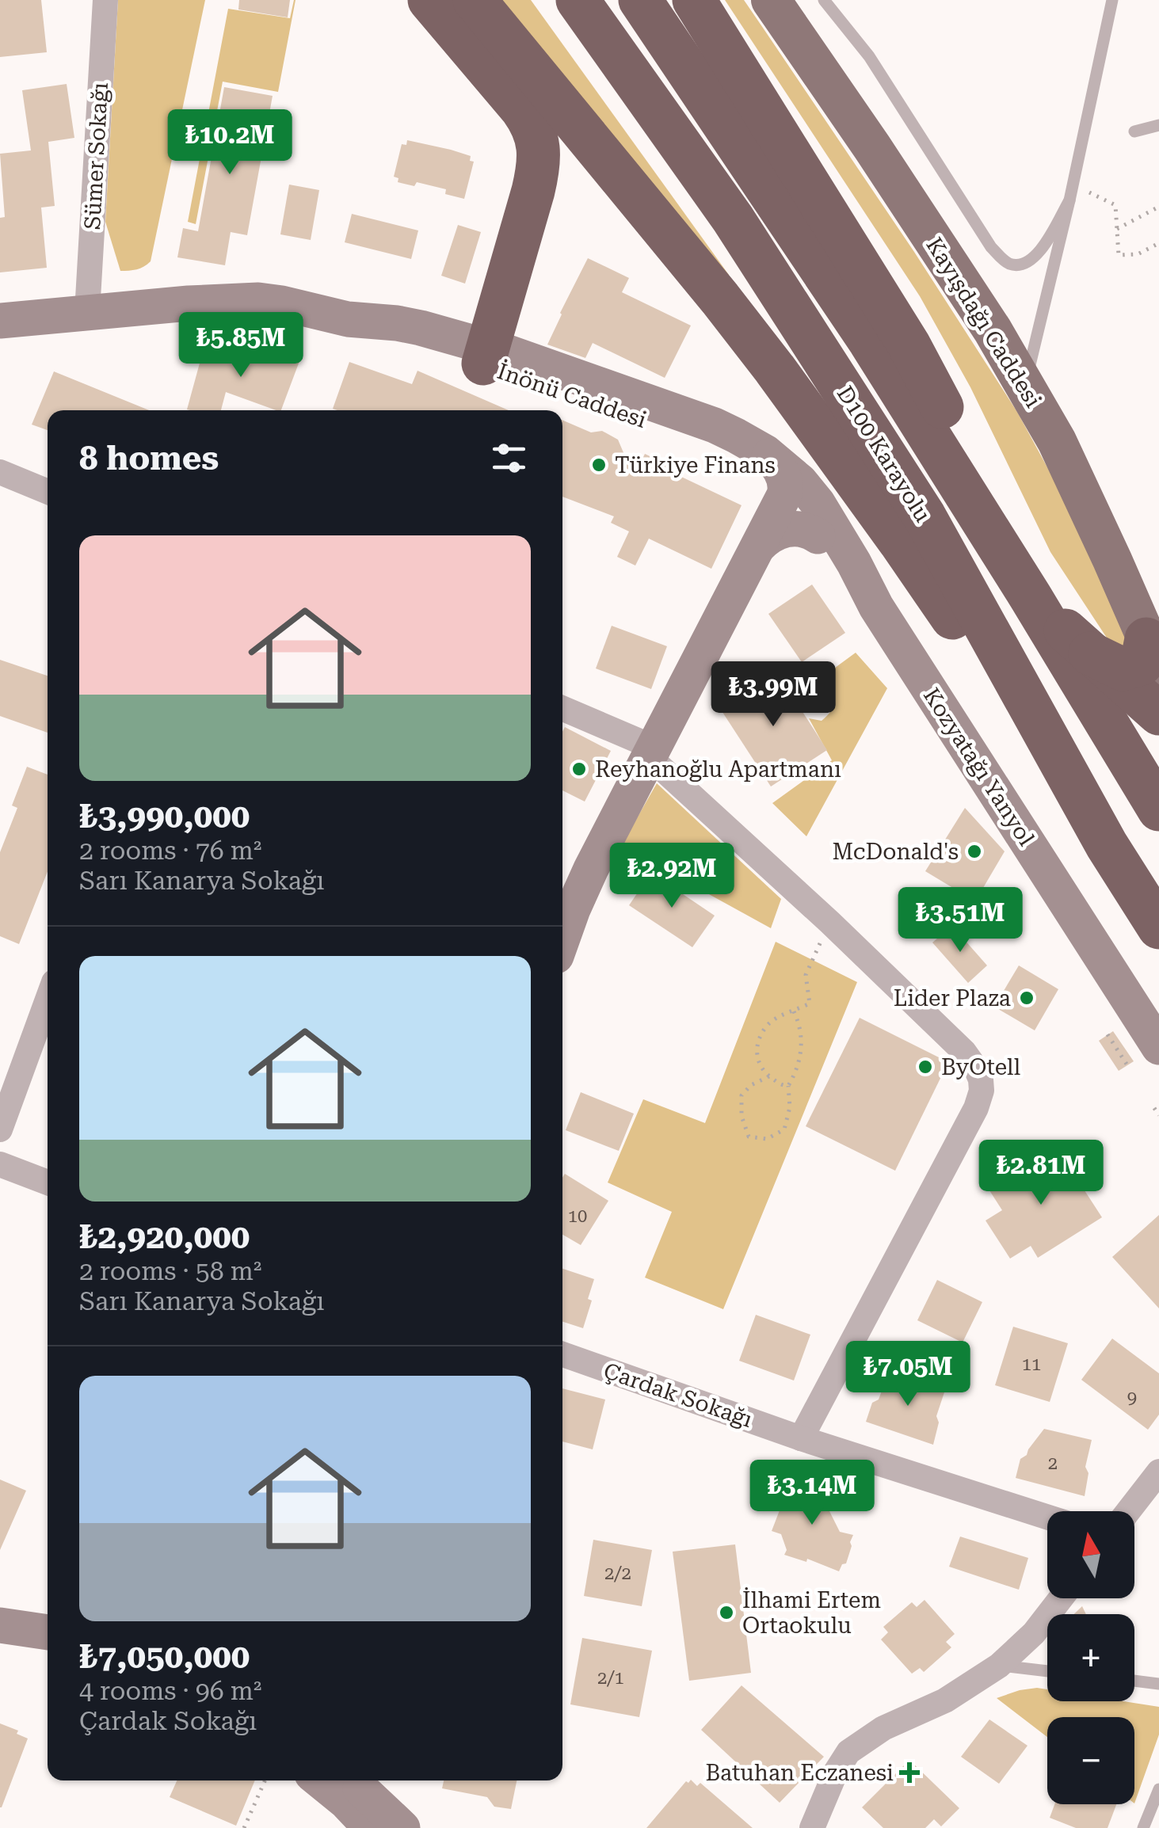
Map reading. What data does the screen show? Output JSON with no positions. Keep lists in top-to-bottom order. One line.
{"streets":{"highway":["D100 Karayolu"],"main road":["Kayışdağı Caddesi","İnönü Caddesi","Kozyatağı Yanyol"],"street":["Sümer Sokağı","Çardak Sokağı"]},"crossings":[["Sümer Sokağı","İnönü Caddesi"],["İnönü Caddesi","Kozyatağı Yanyol"]],"places":{"other":["Türkiye Finans","Reyhanoğlu Apartmanı","McDonald's","Lider Plaza","ByOtell","İlhami Ertem Ortaokulu"],"health":["Batuhan Eczanesi"]},"house_numbers":["10","11","9","2","2/2","2/1"],"north":"top","page":{"price":["₺10.2M","₺5.85M","₺3.99M","₺2.92M","₺3.51M","₺2.81M","₺7.05M","₺3.14M"],"heading":"8 homes","list":[{"name":"₺3,990,000","note":"2 rooms · 76 m² · Sarı Kanarya Sokağı"},{"name":"₺2,920,000","note":"2 rooms · 58 m² · Sarı Kanarya Sokağı"},{"name":"₺7,050,000","note":"4 rooms · 96 m² · Çardak Sokağı"}],"map_buttons":["+","−"]}}
